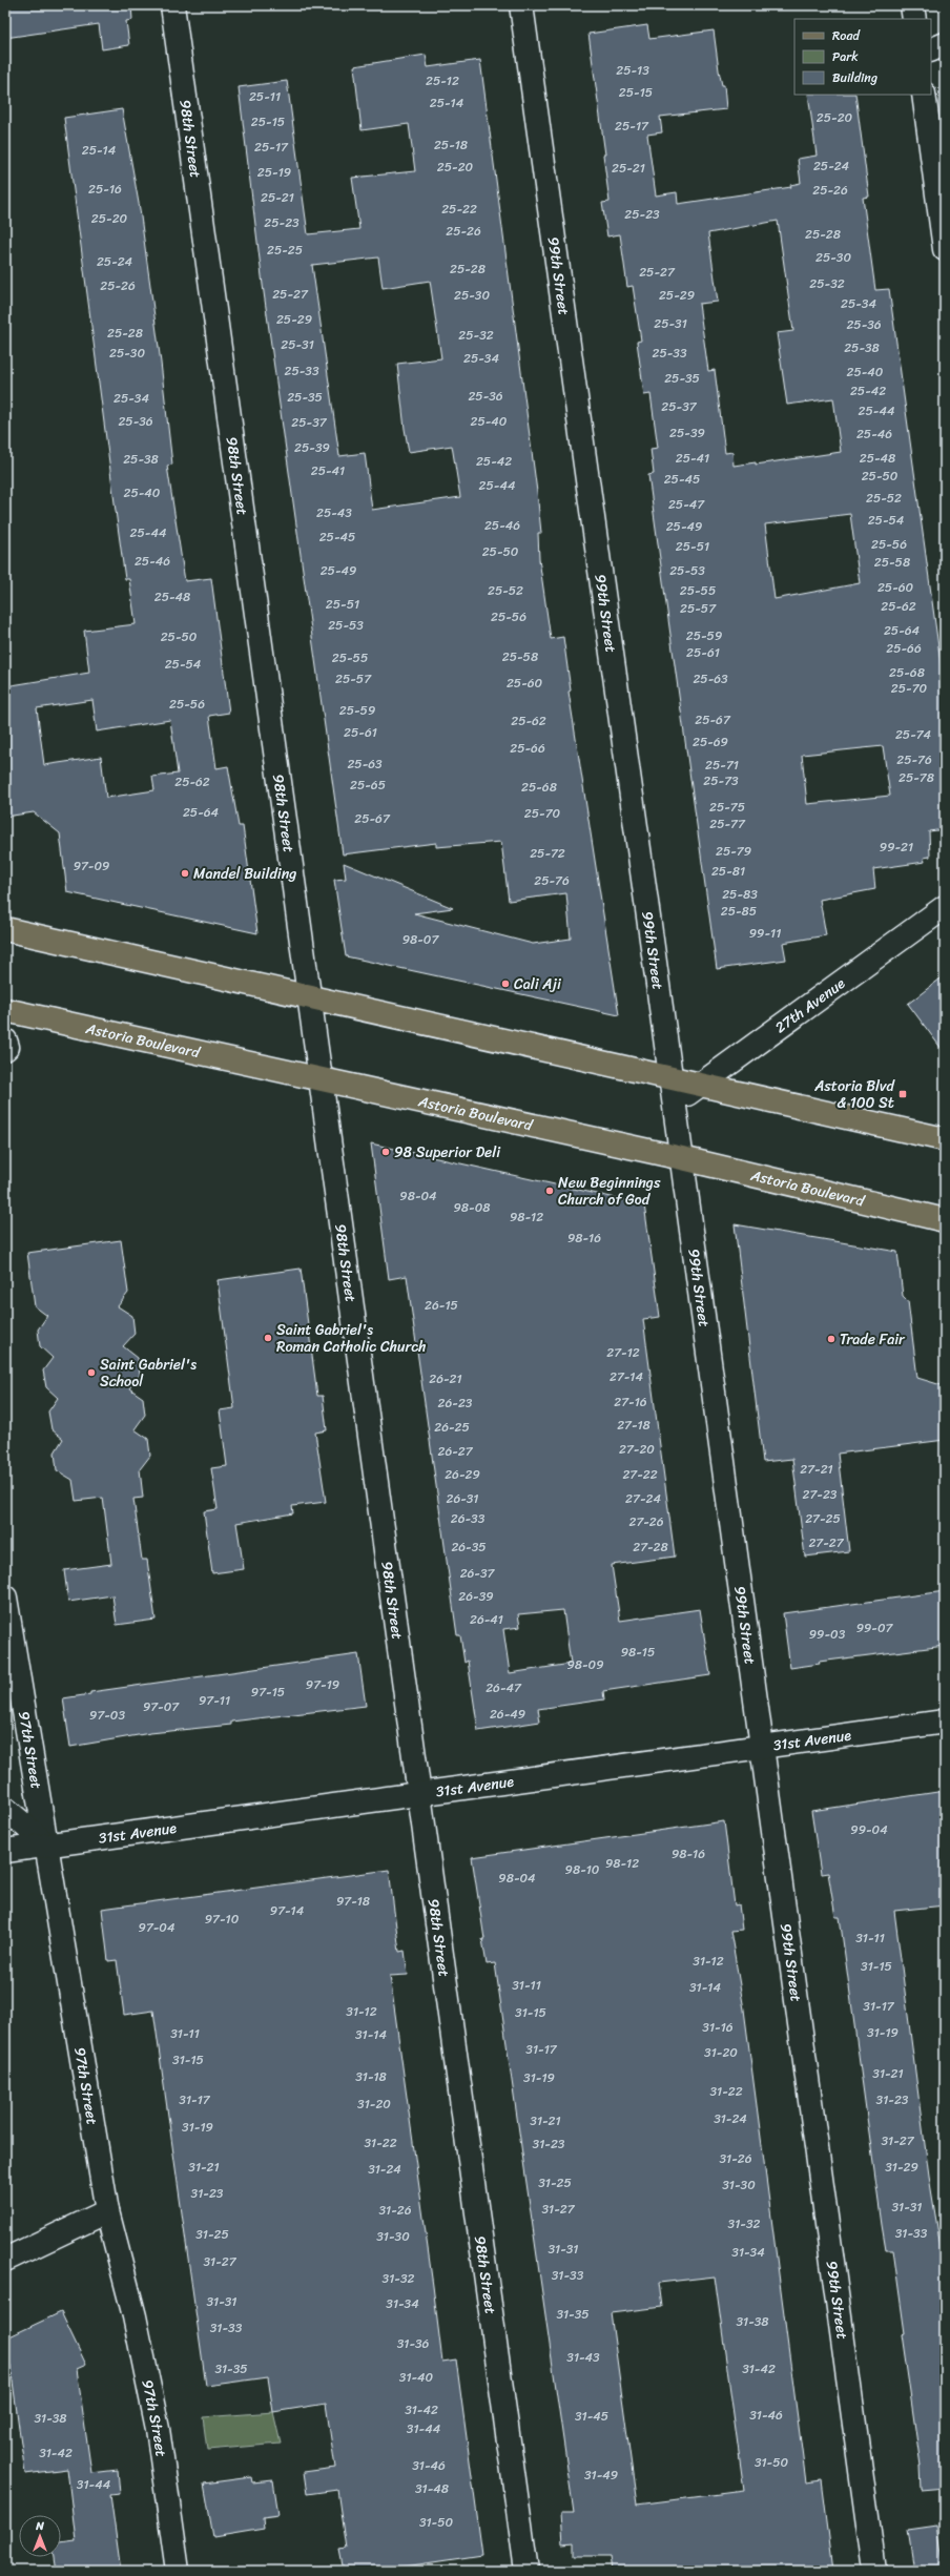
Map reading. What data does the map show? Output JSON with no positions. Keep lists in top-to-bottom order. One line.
{"streets":{"main road":["Astoria Boulevard"],"street":["98th Street","99th Street","27th Avenue","31st Avenue","97th Street"]},"crossings":[["98th Street","Astoria Boulevard"],["98th Street","31st Avenue"],["99th Street","27th Avenue"],["99th Street","Astoria Boulevard"],["99th Street","31st Avenue"],["31st Avenue","97th Street"]],"places":{"other":["Mandel Building","Cali Aji","98 Superior Deli","New Beginnings Church of God","Saint Gabriel's Roman Catholic Church","Trade Fair","Saint Gabriel's School"],"transit":["Astoria Blvd & 100 St"]},"house_numbers":["25-13","25-12","25-15","25-11","25-14","25-20","25-15","25-17","25-18","25-17","25-14","25-24","25-20","25-21","25-19","25-16","25-26","25-21","25-22","25-23","25-20","25-23","25-26","25-28","25-25","25-30","25-24","25-28","25-27","25-32","25-26","25-27","25-30","25-29","25-34","25-29","25-31","25-36","25-28","25-32","25-31","25-38","25-30","25-33","25-34","25-33","25-40","25-35","25-42","25-36","25-35","25-34","25-37","25-44","25-36","25-40","25-37","25-39","25-46","25-39","25-41","25-48","25-38","25-42","25-41","25-50","25-45","25-44","25-40","25-52","25-47","25-43","25-54","25-46","25-49","25-44","25-45","25-56","25-51","25-50","25-46","25-58","25-49","25-53","25-60","25-52","25-55","25-48","25-51","25-62","25-57","25-56","25-53","25-64","25-59","25-50","25-66","25-61","25-58","25-55","25-54","25-68","25-57","25-63","25-60","25-70","25-56","25-59","25-67","25-62","25-61","25-74","25-69","25-66","25-76","25-63","25-71","25-78","25-73","25-62","25-65","25-68","25-75","25-64","25-70","25-67","25-77","99-21","25-79","25-72","97-09","25-81","25-76","25-83","25-85","99-11","98-07","98-04","98-08","98-12","98-16","26-15","27-12","27-14","26-21","27-16","26-23","27-18","26-25","27-20","26-27","27-21","26-29","27-22","27-23","26-31","27-24","26-33","27-25","27-26","27-27","26-35","27-28","26-37","26-39","26-41","99-07","99-03","98-15","98-09","97-19","26-47","97-15","97-11","97-07","26-49","97-03","99-04","98-16","98-12","98-10","98-04","97-18","97-14","97-10","97-04","31-11","31-12","31-15","31-11","31-14","31-17","31-12","31-15","31-16","31-19","31-11","31-14","31-17","31-20","31-15","31-21","31-18","31-19","31-22","31-17","31-23","31-20","31-24","31-21","31-19","31-27","31-22","31-23","31-26","31-21","31-29","31-24","31-25","31-30","31-23","31-31","31-27","31-26","31-32","31-33","31-25","31-30","31-31","31-34","31-27","31-33","31-32","31-31","31-34","31-35","31-38","31-33","31-36","31-43","31-35","31-42","31-40","31-42","31-46","31-45","31-38","31-44","31-42","31-50","31-46","31-49","31-44","31-48","31-50"],"legend":["Road","Park","Building"],"north":"top"}
